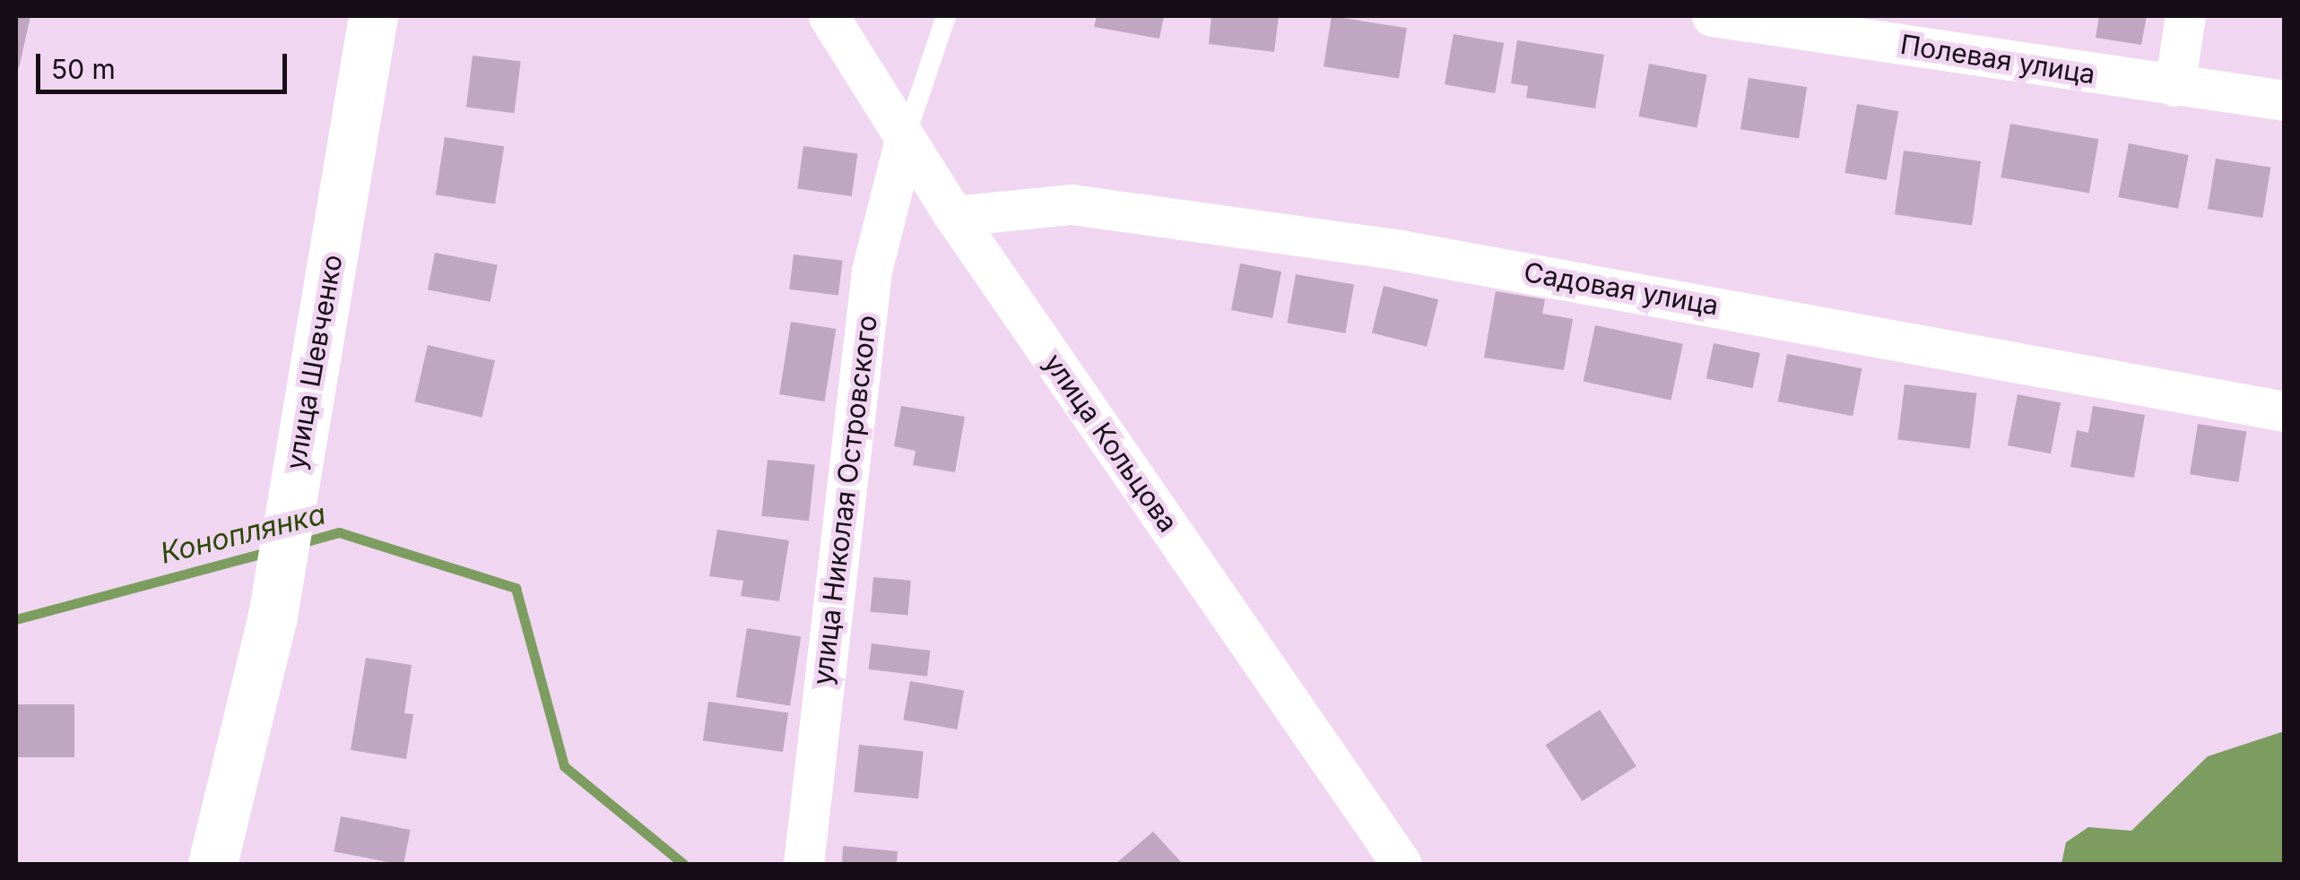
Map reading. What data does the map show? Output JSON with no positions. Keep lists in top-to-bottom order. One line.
{"streets":{"main road":["улица Шевченко"],"street":["Полевая улица","Садовая улица","улица Кольцова","улица Николая Островского"]},"crossings":[["Садовая улица","улица Кольцова"],["улица Кольцова","улица Николая Островского"]],"water":["Коноплянка"],"scale_bar":"50 m"}
